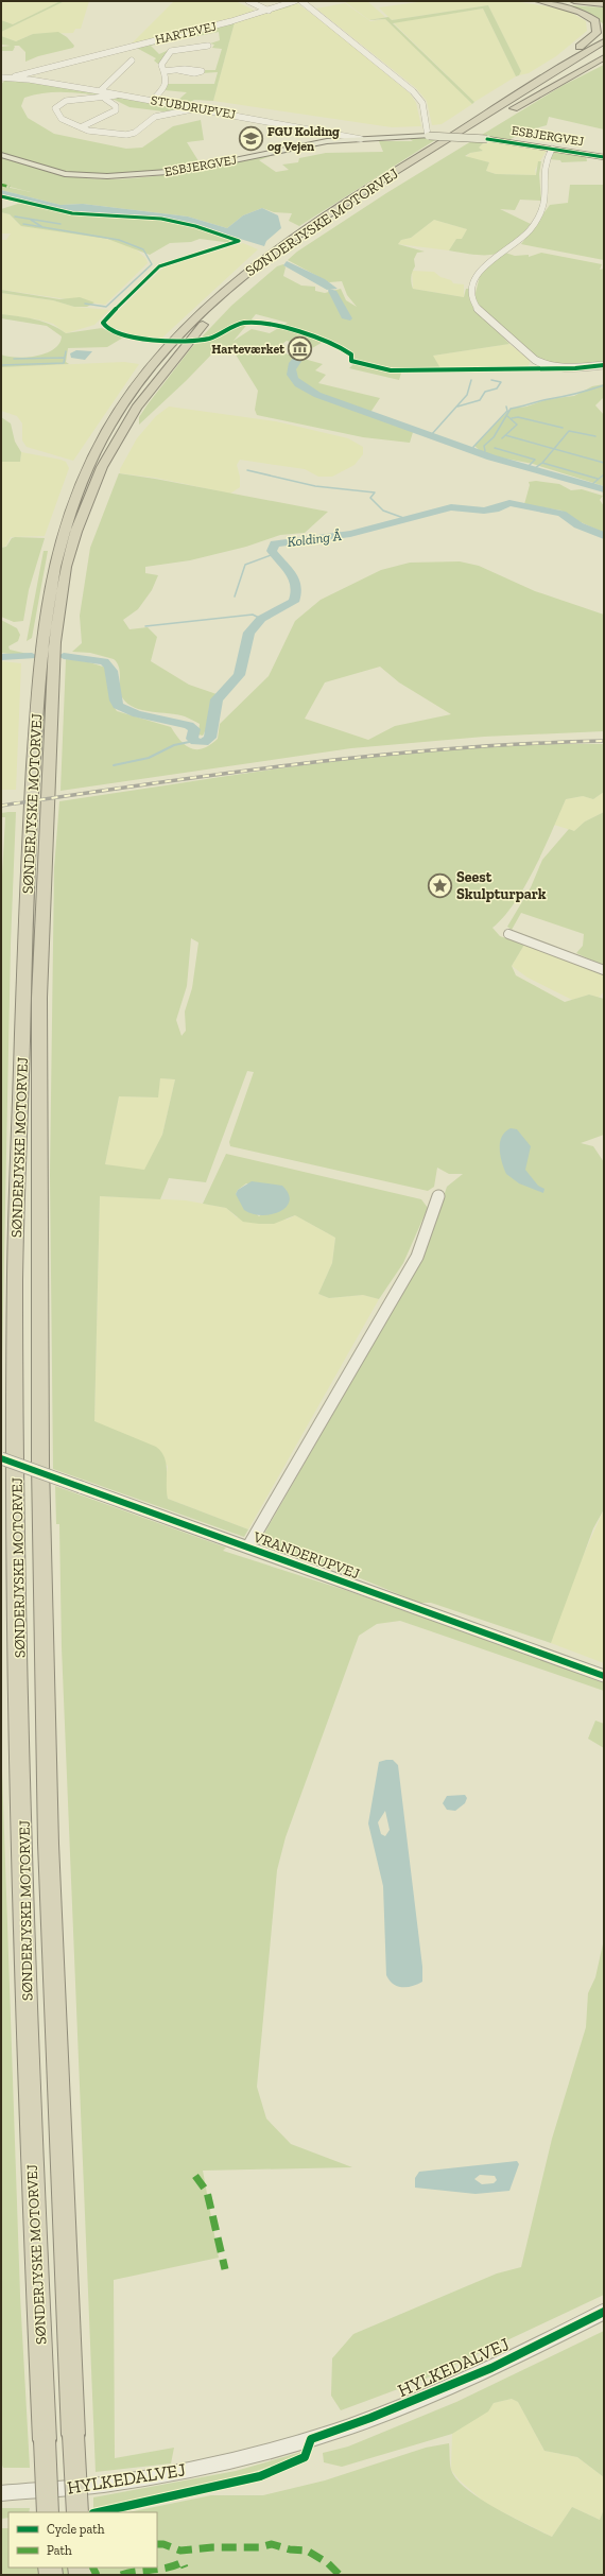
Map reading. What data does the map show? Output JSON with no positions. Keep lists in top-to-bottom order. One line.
{"streets":{"highway":["SØNDERJYSKE MOTORVEJ"],"main road":["ESBJERGVEJ"],"street":["HARTEVEJ","STUBDRUPVEJ","VRANDERUPVEJ","HYLKEDALVEJ"]},"crossings":[["HARTEVEJ","STUBDRUPVEJ"],["STUBDRUPVEJ","ESBJERGVEJ"],["ESBJERGVEJ","SØNDERJYSKE MOTORVEJ"]],"water":["Kolding Å"],"places":{"school or university":["FGU Kolding og Vejen"],"museum":["Harteværket"],"place":["Seest Skulpturpark"]},"legend":["Cycle path","Path"]}
